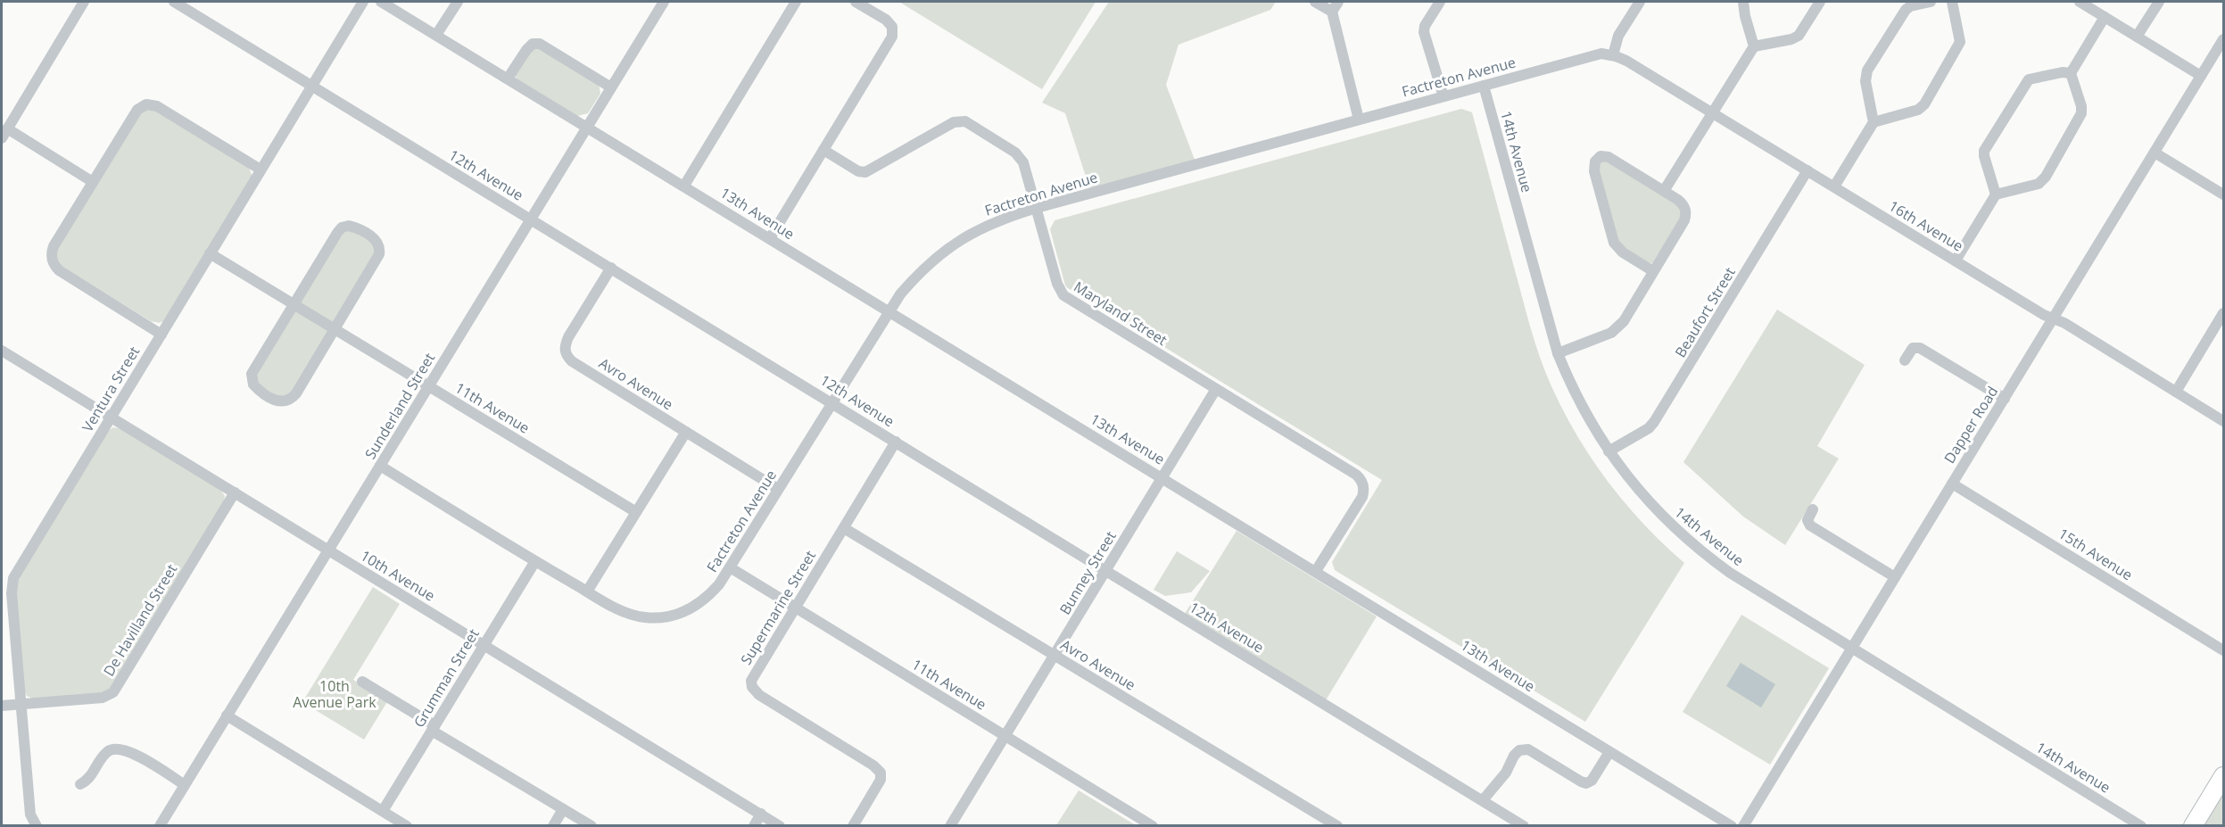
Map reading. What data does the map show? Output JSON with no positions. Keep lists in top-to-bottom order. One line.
{"streets":{"street":["Factreton Avenue","14th Avenue","12th Avenue","13th Avenue","16th Avenue","Beaufort Street","Maryland Street","Avro Avenue","Ventura Street","Sunderland Street","11th Avenue","Dapper Road","15th Avenue","Bunney Street","10th Avenue","Supermarine Street","De Havilland Street","Grumman Street"]},"crossings":[["Factreton Avenue","14th Avenue"],["Factreton Avenue","12th Avenue"],["Factreton Avenue","13th Avenue"],["Factreton Avenue","16th Avenue"],["Factreton Avenue","Maryland Street"],["Factreton Avenue","Avro Avenue"],["Factreton Avenue","Sunderland Street"],["Factreton Avenue","11th Avenue"],["Factreton Avenue","Grumman Street"],["14th Avenue","Beaufort Street"],["14th Avenue","Dapper Road"],["12th Avenue","Avro Avenue"],["12th Avenue","Ventura Street"],["12th Avenue","Sunderland Street"],["12th Avenue","Bunney Street"],["12th Avenue","Supermarine Street"],["13th Avenue","Maryland Street"],["13th Avenue","Sunderland Street"],["13th Avenue","Bunney Street"],["16th Avenue","Beaufort Street"],["16th Avenue","Dapper Road"],["Maryland Street","Bunney Street"],["Avro Avenue","Bunney Street"],["Avro Avenue","Supermarine Street"],["Ventura Street","11th Avenue"],["Ventura Street","10th Avenue"],["Ventura Street","De Havilland Street"],["Sunderland Street","11th Avenue"],["Sunderland Street","10th Avenue"],["11th Avenue","Bunney Street"],["11th Avenue","Supermarine Street"],["Dapper Road","15th Avenue"],["10th Avenue","De Havilland Street"],["10th Avenue","Grumman Street"]],"parks":["10th Avenue Park"]}
